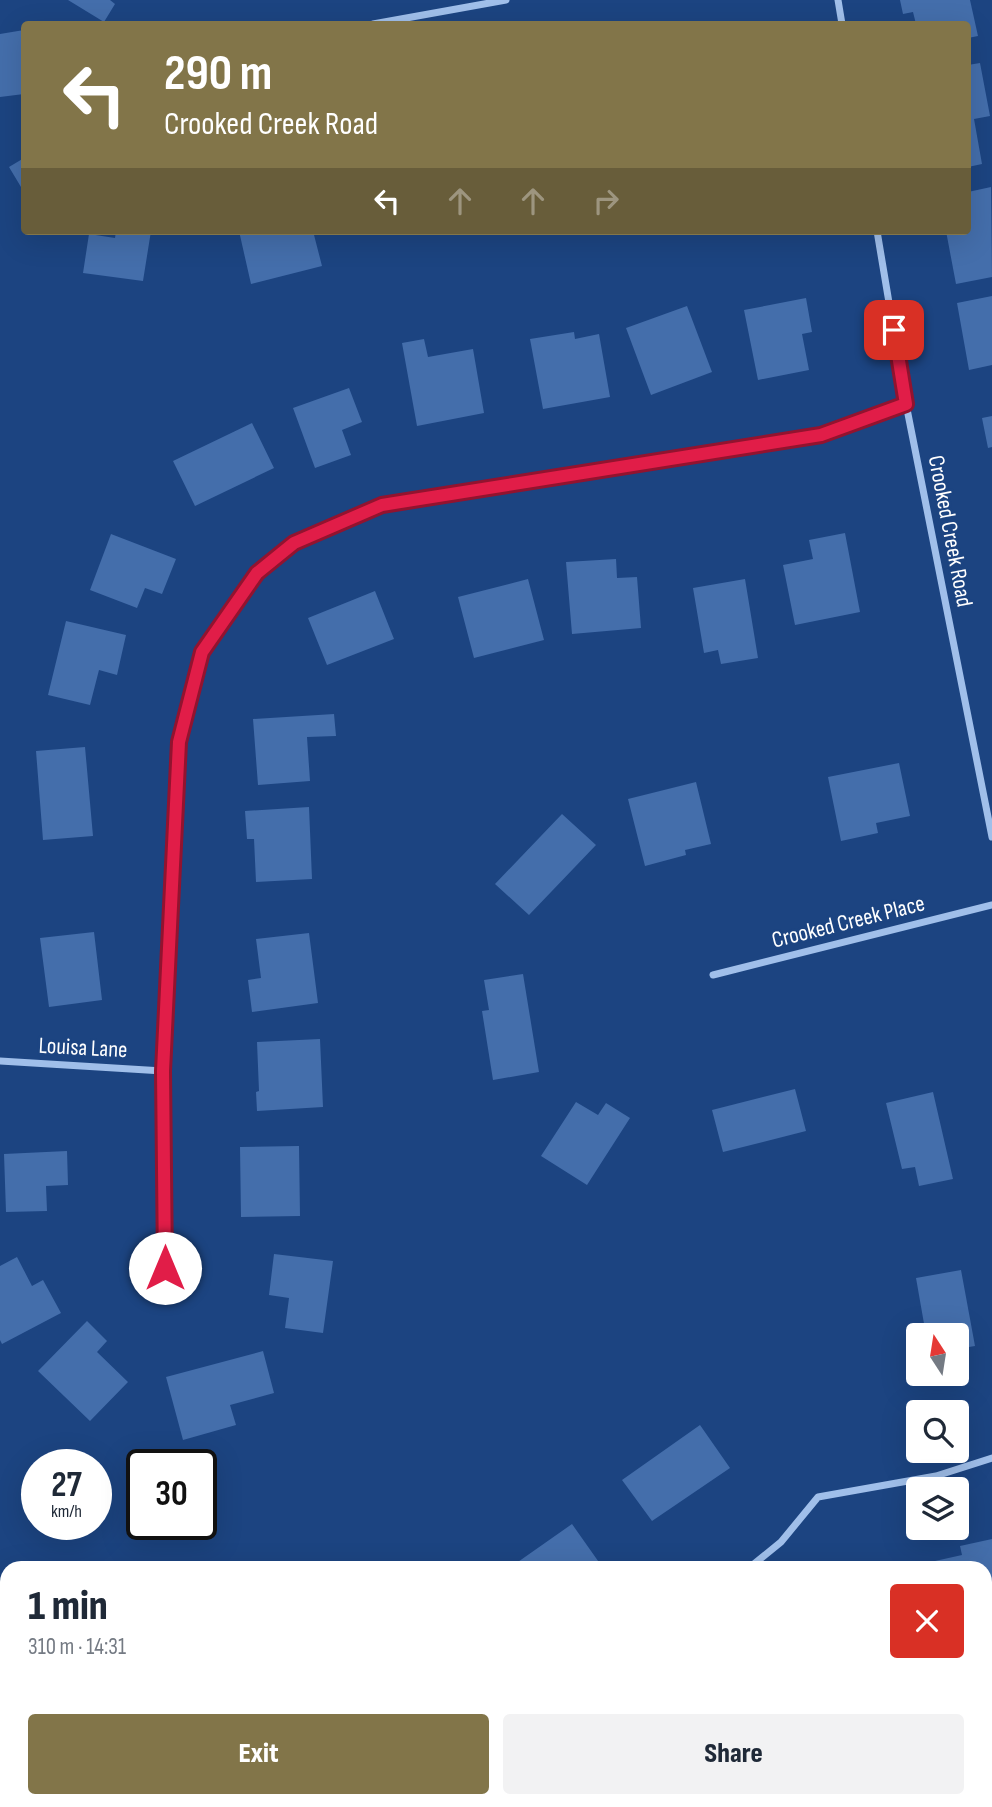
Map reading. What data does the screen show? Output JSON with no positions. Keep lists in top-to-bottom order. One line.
{"streets":{"street":["Crooked Creek Road","Crooked Creek Place","Louisa Lane"]},"north":"top","page":{"turn":["290 m","Crooked Creek Road"],"speed":"27 km/h","limit":"30","heading":["1 min","310 m · 14:31"],"buttons":["Exit","Share"]}}
